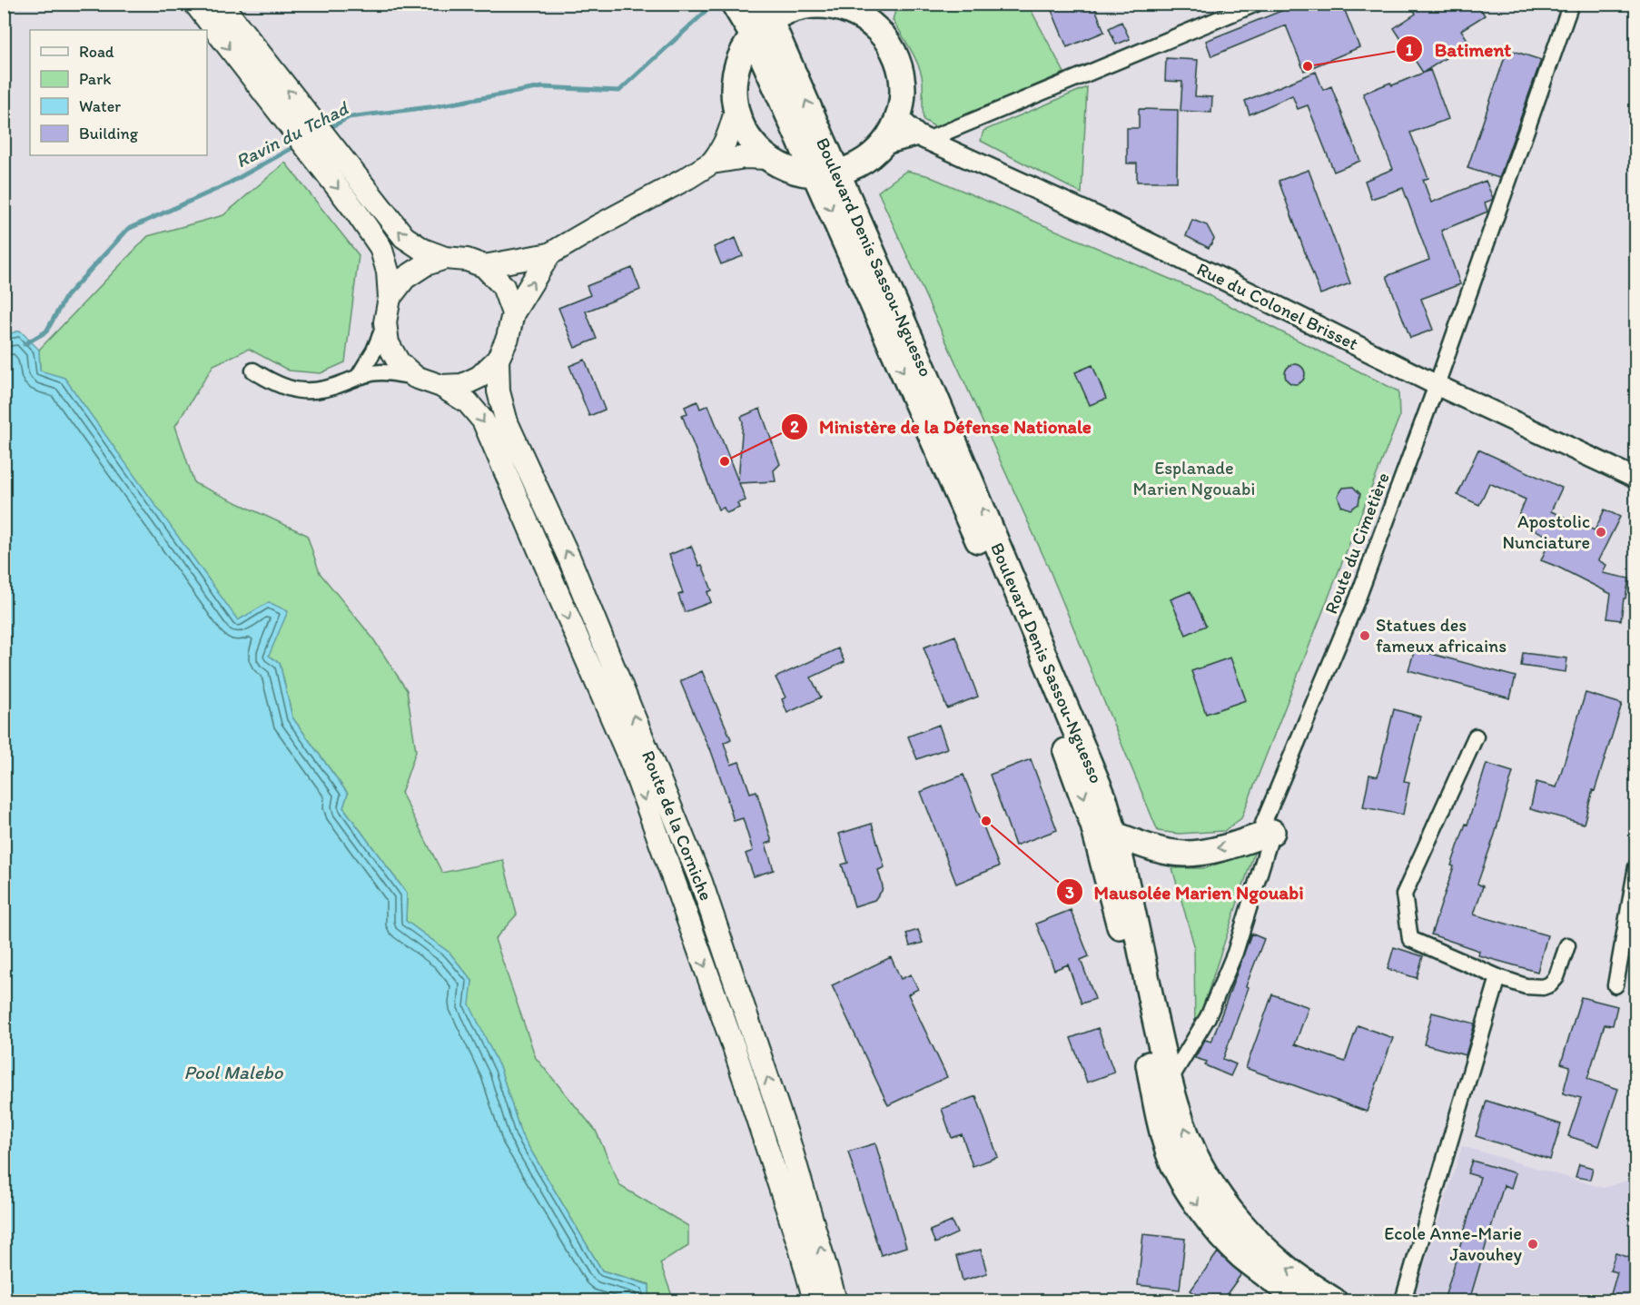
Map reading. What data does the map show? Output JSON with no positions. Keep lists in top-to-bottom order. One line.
{"streets":{"main road":["Boulevard Denis Sassou-Nguesso","Route de la Corniche"],"street":["Rue du Colonel Brisset","Route du Cimetière"]},"crossings":[["Boulevard Denis Sassou-Nguesso","Route du Cimetière"],["Rue du Colonel Brisset","Route du Cimetière"]],"water":["Ravin du Tchad","Pool Malebo"],"parks":["Esplanade Marien Ngouabi"],"places":["Batiment","Ministère de la Défense Nationale","Apostolic Nunciature","Statues des fameux africains","Mausolée Marien Ngouabi","Ecole Anne-Marie Javouhey"],"legend":["Road","Park","Water","Building"]}
